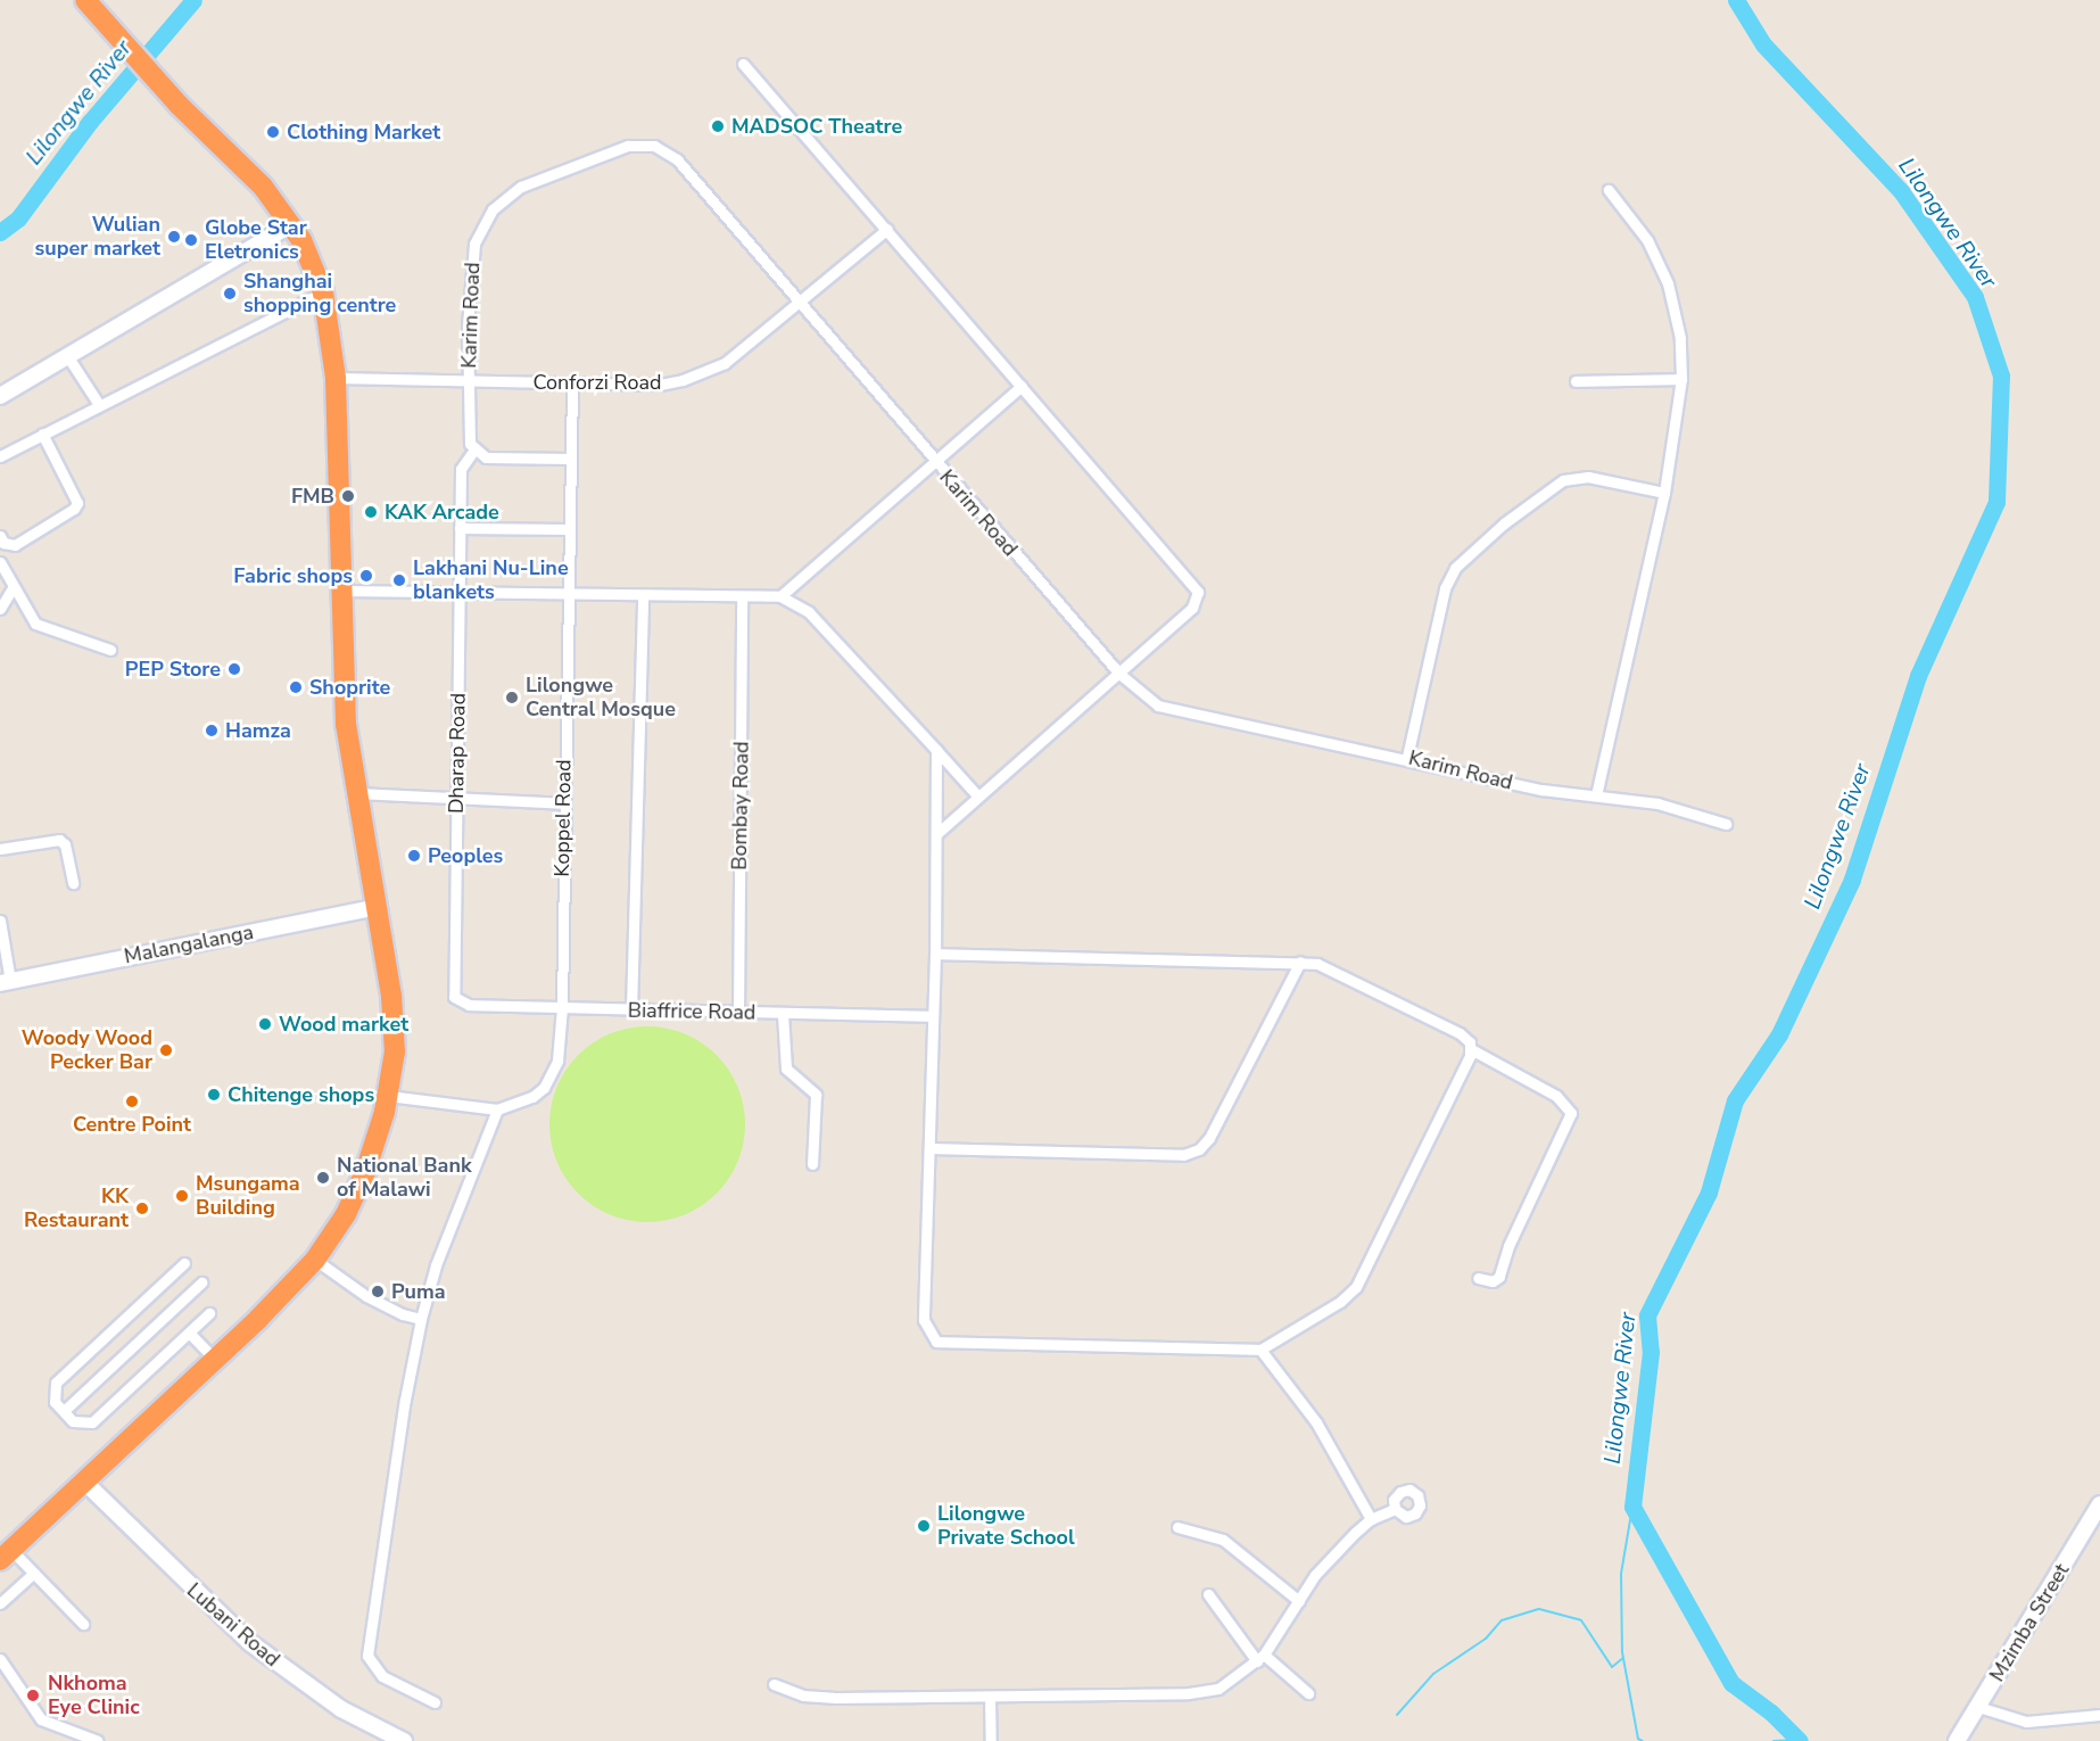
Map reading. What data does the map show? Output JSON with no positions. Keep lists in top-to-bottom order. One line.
{"streets":{"street":["Karim Road","Conforzi Road","Dharap Road","Bombay Road","Koppel Road","Malangalanga","Biaffrice Road","Mzimba Street","Lubani Road"]},"crossings":[["Karim Road","Conforzi Road"],["Karim Road","Dharap Road"],["Conforzi Road","Koppel Road"],["Dharap Road","Biaffrice Road"],["Bombay Road","Biaffrice Road"],["Koppel Road","Biaffrice Road"]],"water":["Lilongwe River"],"places":["MADSOC Theatre","Clothing Market","Wulian super market","Globe Star Eletronics","Shanghai shopping centre","FMB","KAK Arcade","Fabric shops","Lakhani Nu-Line blankets","PEP Store","Shoprite","Lilongwe Central Mosque","Hamza","Peoples","Wood market","Woody Wood Pecker Bar","Chitenge shops","Centre Point","National Bank of Malawi","Msungama Building","KK Restaurant","Puma","Lilongwe Private School","Nkhoma Eye Clinic"]}
